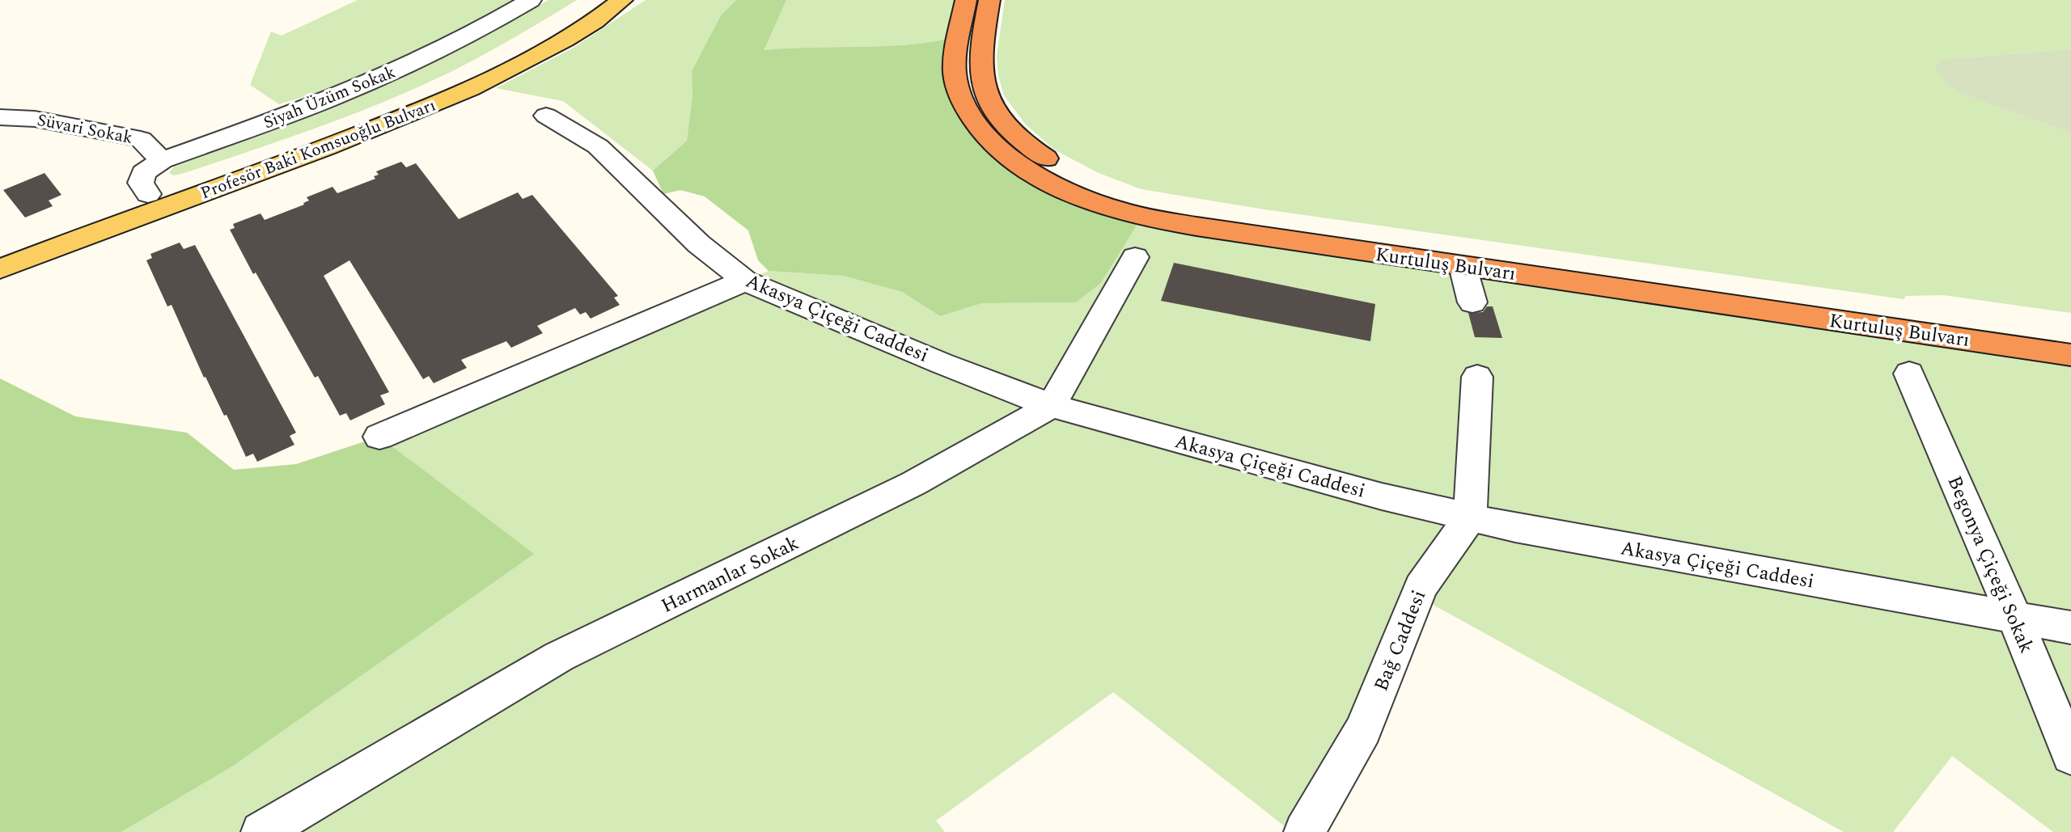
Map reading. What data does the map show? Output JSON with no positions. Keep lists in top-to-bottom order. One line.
{"streets":{"highway":["Kurtuluş Bulvarı"],"main road":["Profesör Baki Komsuoğlu Bulvarı"],"street":["Siyah Üzüm Sokak","Süvari Sokak","Akasya Çiçeği Caddesi","Begonya Çiçeği Sokak","Harmanlar Sokak","Bağ Caddesi"]},"crossings":[["Siyah Üzüm Sokak","Süvari Sokak"],["Siyah Üzüm Sokak","Profesör Baki Komsuoğlu Bulvarı"],["Akasya Çiçeği Caddesi","Begonya Çiçeği Sokak"],["Akasya Çiçeği Caddesi","Harmanlar Sokak"],["Akasya Çiçeği Caddesi","Bağ Caddesi"]]}
